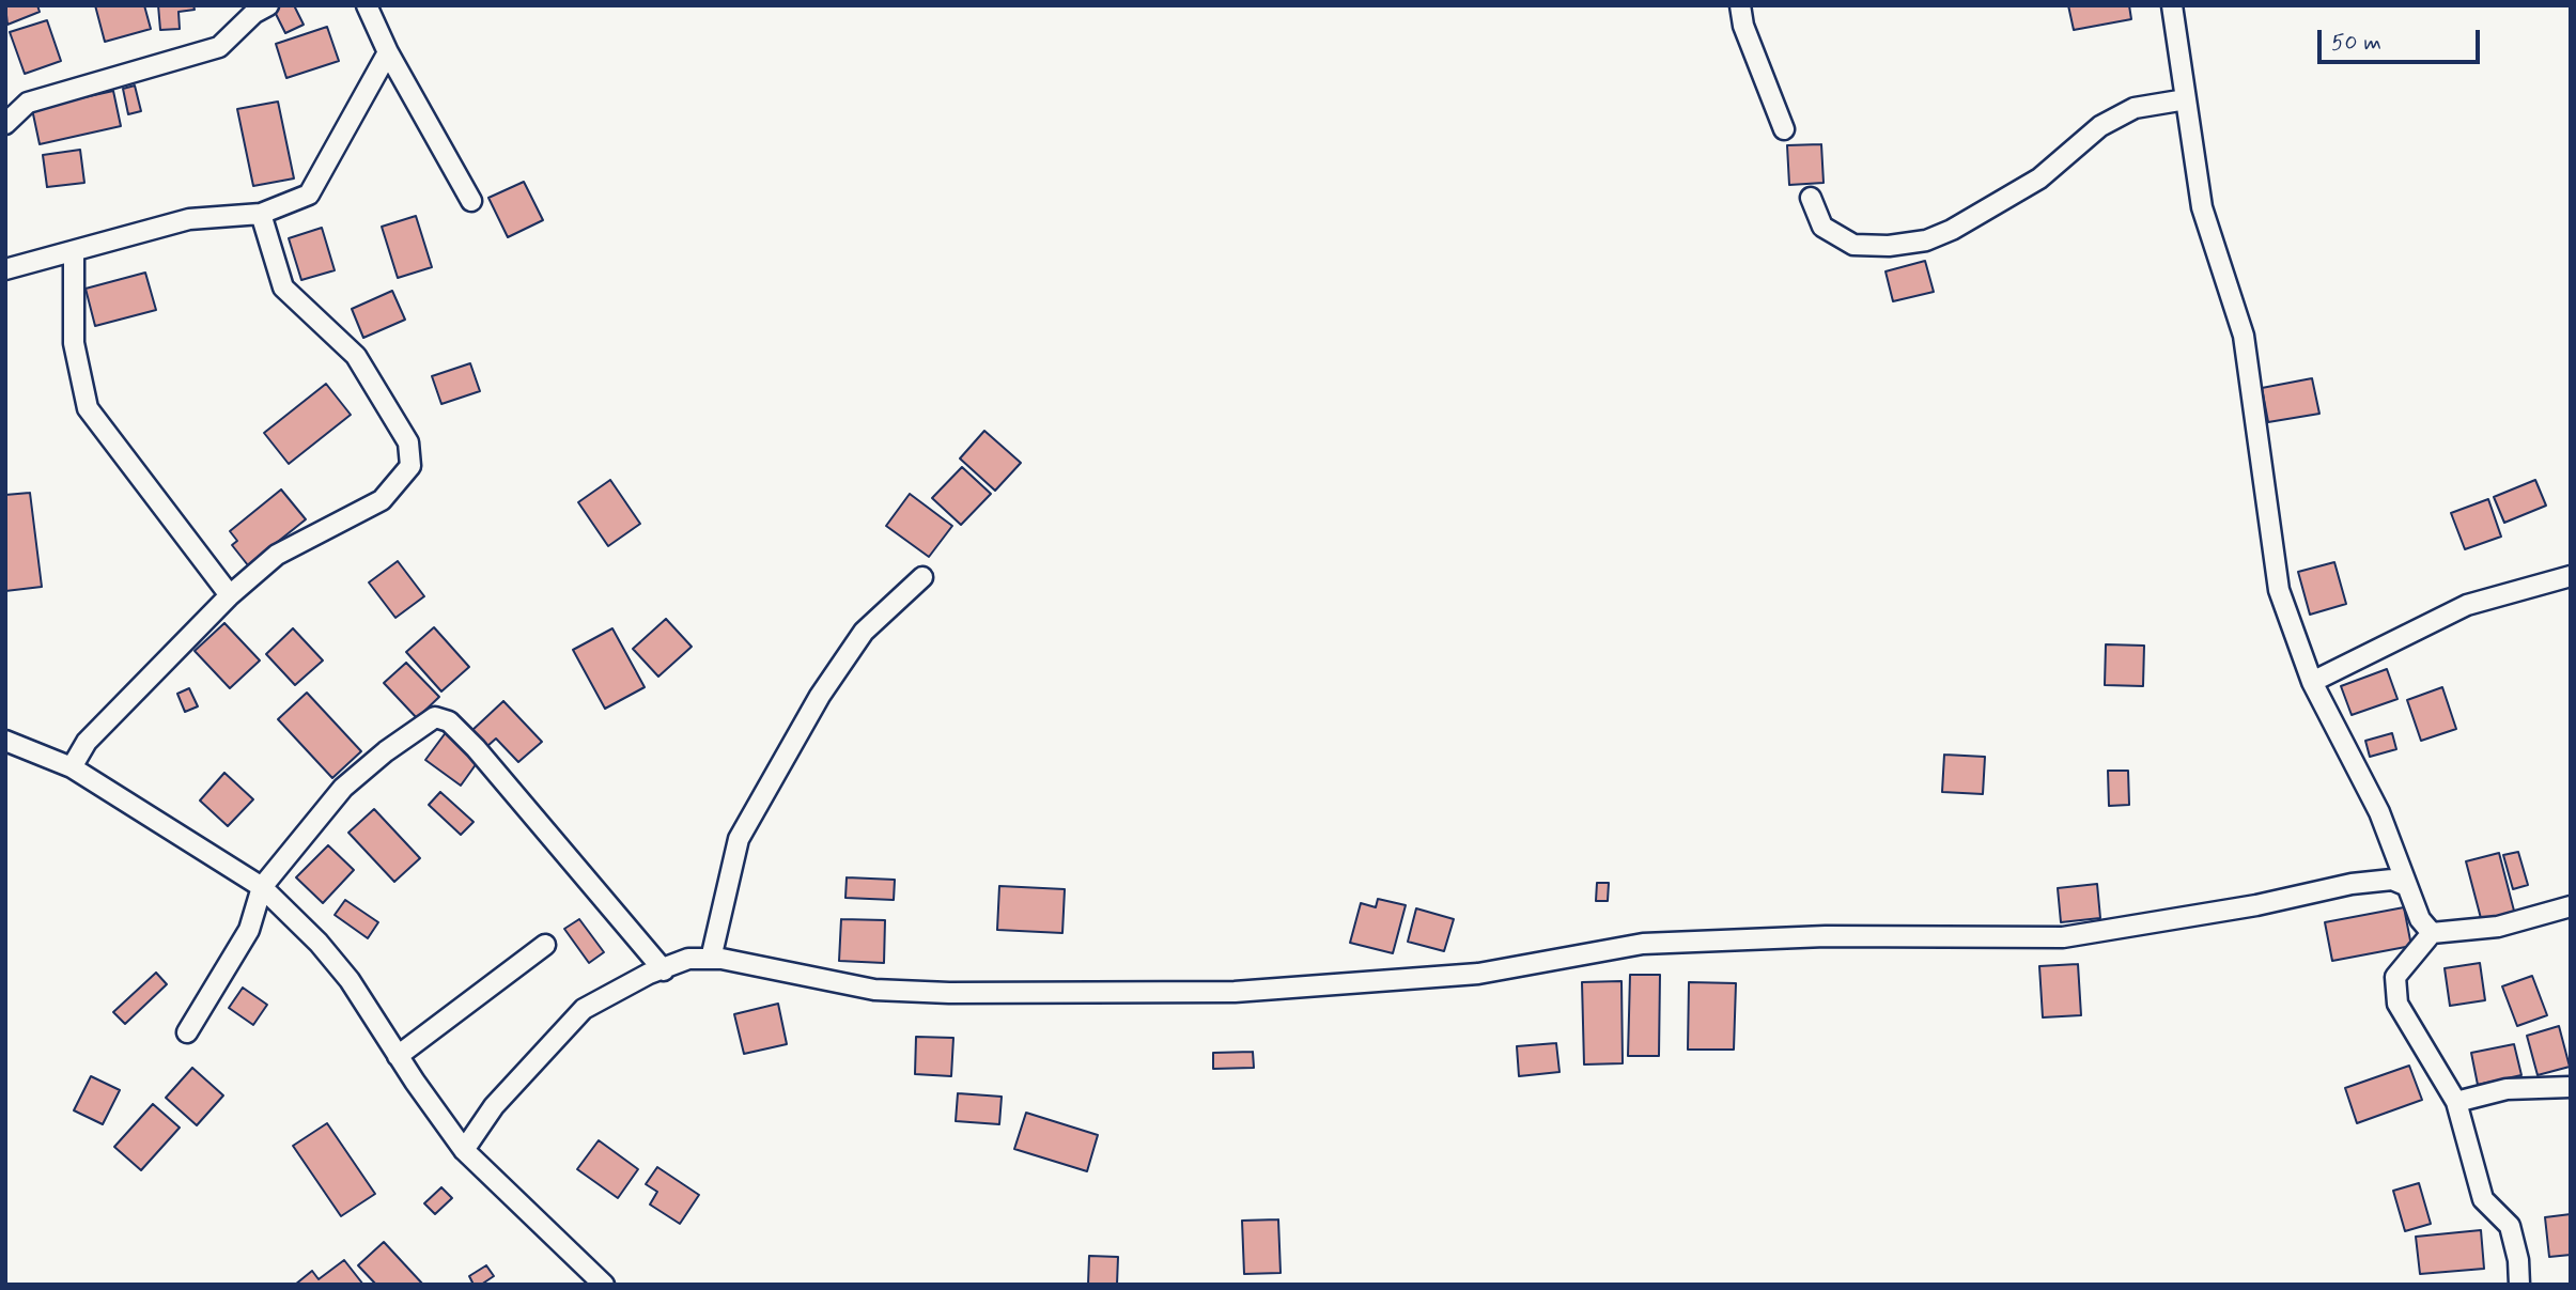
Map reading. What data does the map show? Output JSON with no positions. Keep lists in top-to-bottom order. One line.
{"scale_bar":"50 m"}
